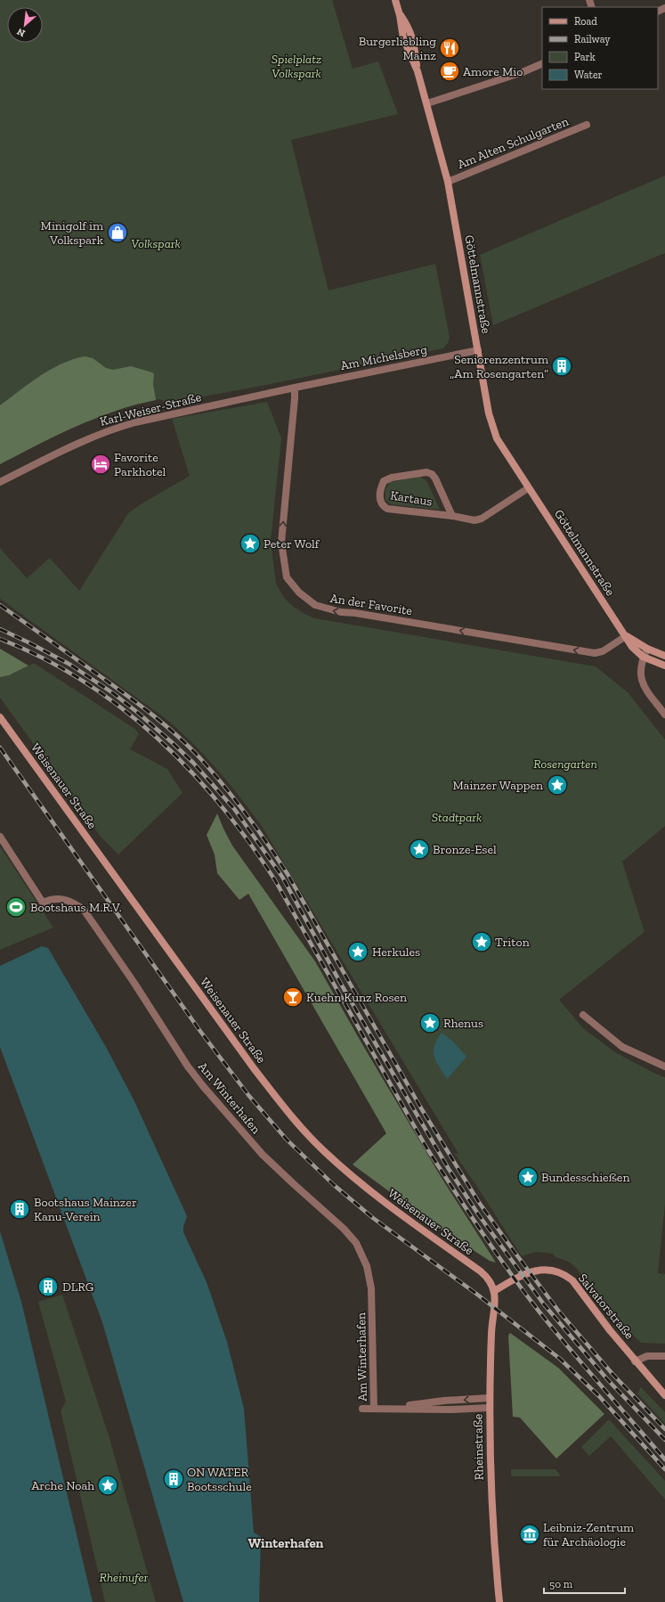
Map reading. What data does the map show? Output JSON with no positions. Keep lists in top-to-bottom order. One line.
{"streets":{"main road":["Göttelmannstraße","Weisenauer Straße","Salvatorstraße","Rheinstraße"],"street":["Am Alten Schulgarten","Am Michelsberg","Karl-Weiser-Straße","Kartaus","An der Favorite","Am Winterhafen"]},"crossings":[["Am Alten Schulgarten","Göttelmannstraße"],["Göttelmannstraße","Am Michelsberg"],["Göttelmannstraße","Kartaus"],["Göttelmannstraße","An der Favorite"],["Am Michelsberg","Karl-Weiser-Straße"],["Am Michelsberg","An der Favorite"],["Karl-Weiser-Straße","An der Favorite"],["Weisenauer Straße","Salvatorstraße"],["Weisenauer Straße","Rheinstraße"],["Salvatorstraße","Rheinstraße"]],"districts":["Winterhafen"],"parks":["Spielplatz Volkspark","Volkspark","Rosengarten","Stadtpark","Rheinufer"],"places":{"restaurant":["Burgerliebling Mainz"],"cafe":["Amore Mio"],"shop":["Minigolf im Volkspark"],"building":["Seniorenzentrum „Am Rosengarten“","Bootshaus Mainzer Kanu-Verein","DLRG","ON WATER Bootsschule"],"hotel":["Favorite Parkhotel"],"place":["Peter Wolf","Mainzer Wappen","Bronze-Esel","Triton","Herkules","Rhenus","Bundesschießen","Arche Noah"],"sports":["Bootshaus M.R.V."],"bar":["Kuehn Kunz Rosen"],"museum":["Leibniz-Zentrum für Archäologie"]},"legend":["Road","Railway","Park","Water"],"scale_bar":"50 m","north":"bottom left"}
